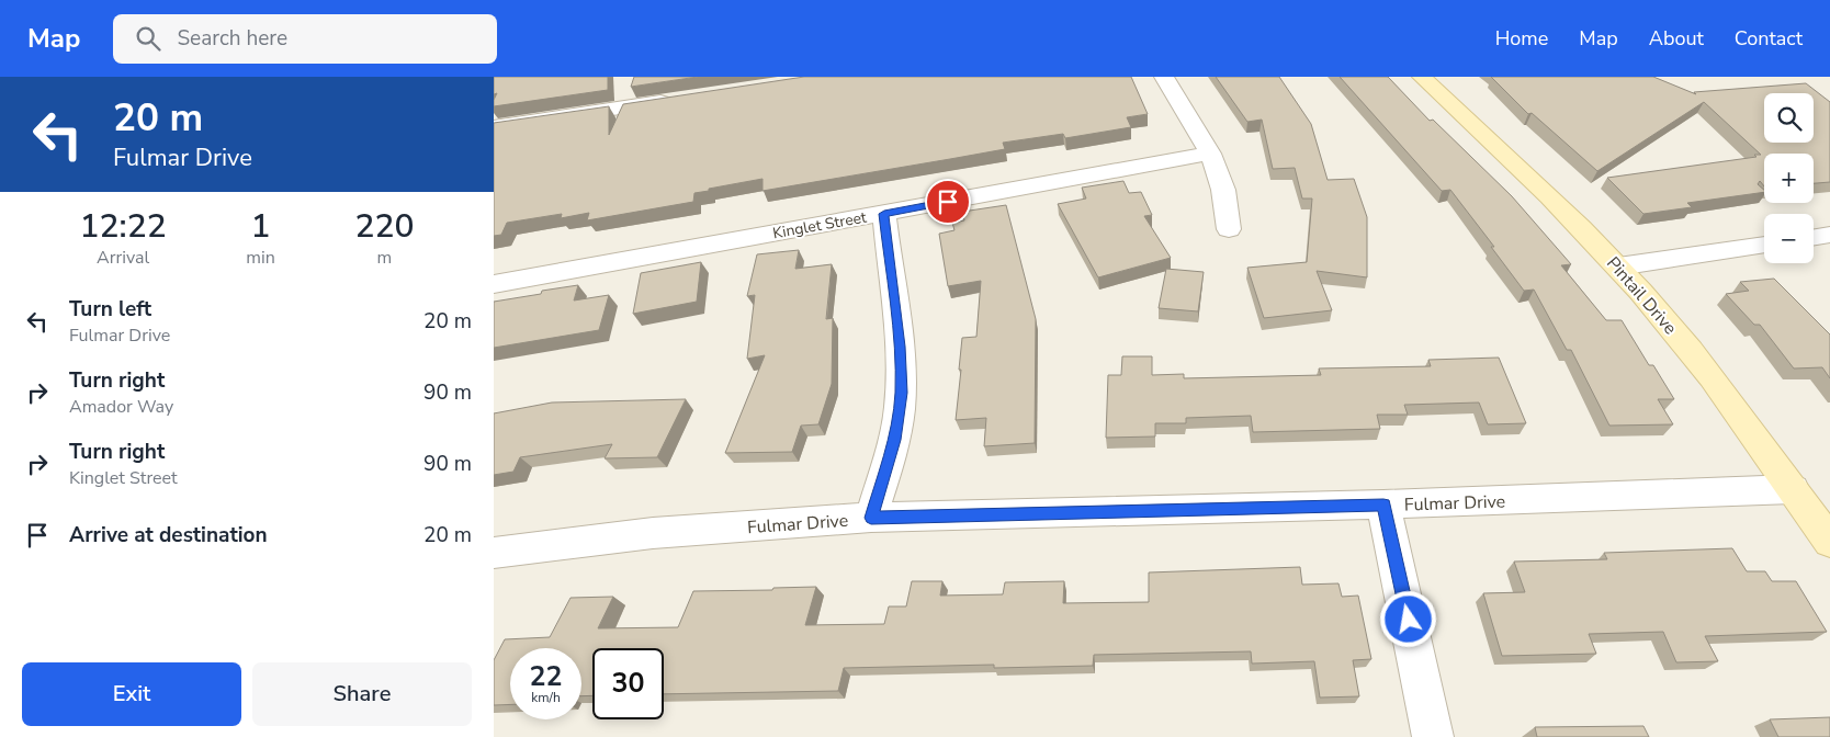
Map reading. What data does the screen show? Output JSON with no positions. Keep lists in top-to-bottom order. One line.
{"streets":{"street":["Kinglet Street","Pintail Drive","Fulmar Drive"]},"crossings":[["Pintail Drive","Fulmar Drive"]],"page":{"header":"Map","search":"Search here","nav":["Home","Map","About","Contact"],"turn":["20 m","Fulmar Drive"],"map_buttons":["+","−"],"eta":["12:22","Arrival","1","min","220","m"],"list":[{"name":"Turn left","note":"Fulmar Drive","value":"20 m"},{"name":"Turn right","note":"Amador Way","value":"90 m"},{"name":"Turn right","note":"Kinglet Street","value":"90 m"},{"name":"Arrive at destination","value":"20 m"}],"speed":"22 km/h","limit":"30","buttons":["Exit","Share"]}}
